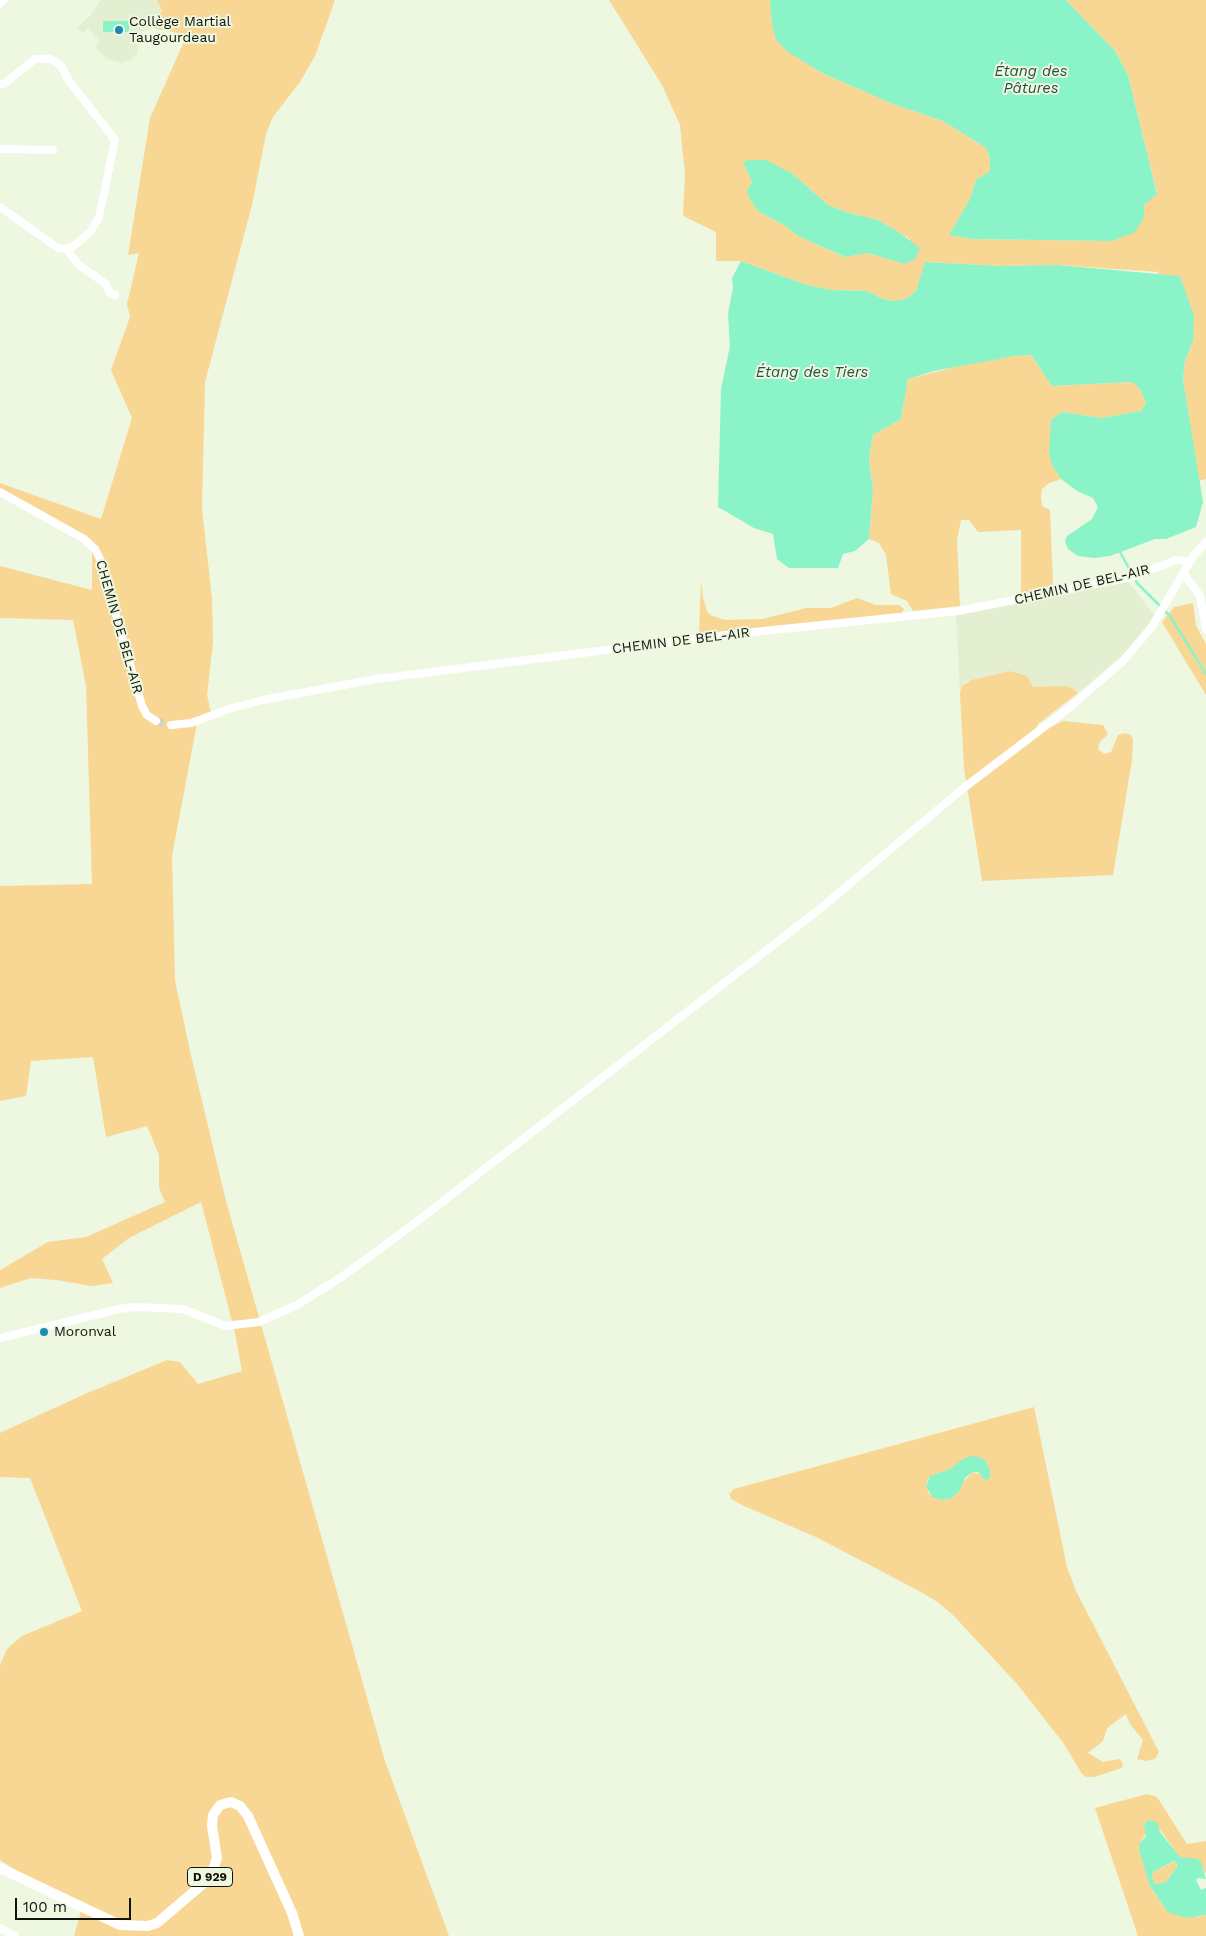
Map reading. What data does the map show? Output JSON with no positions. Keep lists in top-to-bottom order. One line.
{"streets":{"main road":["D 929"],"street":["CHEMIN DE BEL-AIR"]},"water":["Étang des Pâtures","Étang des Tiers"],"places":["Collège Martial Taugourdeau","Moronval"],"scale_bar":"100 m"}
